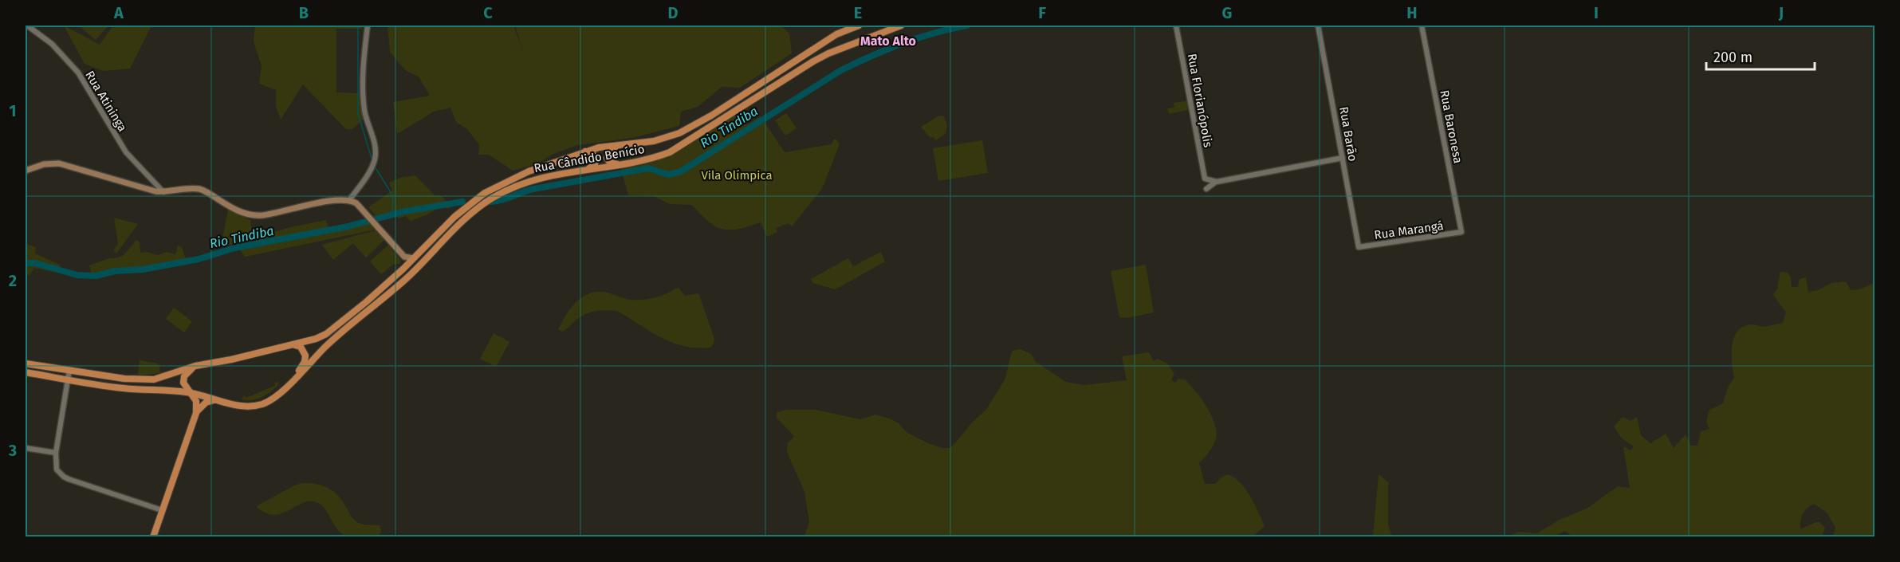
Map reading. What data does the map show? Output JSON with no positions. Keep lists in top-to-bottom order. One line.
{"streets":{"main road":["Rua Cândido Benício"],"street":["Rua Florianópolis","Rua Atininga","Rua Baronesa","Rua Barão","Rua Marangá"]},"crossings":[["Rua Baronesa","Rua Marangá"],["Rua Barão","Rua Marangá"]],"districts":["Mato Alto"],"water":["Rio Tindiba"],"parks":["Vila Olímpica"],"scale_bar":"200 m","grid":{"columns":["A","B","C","D","E","F","G","H","I","J"],"rows":["1","2","3"]}}
